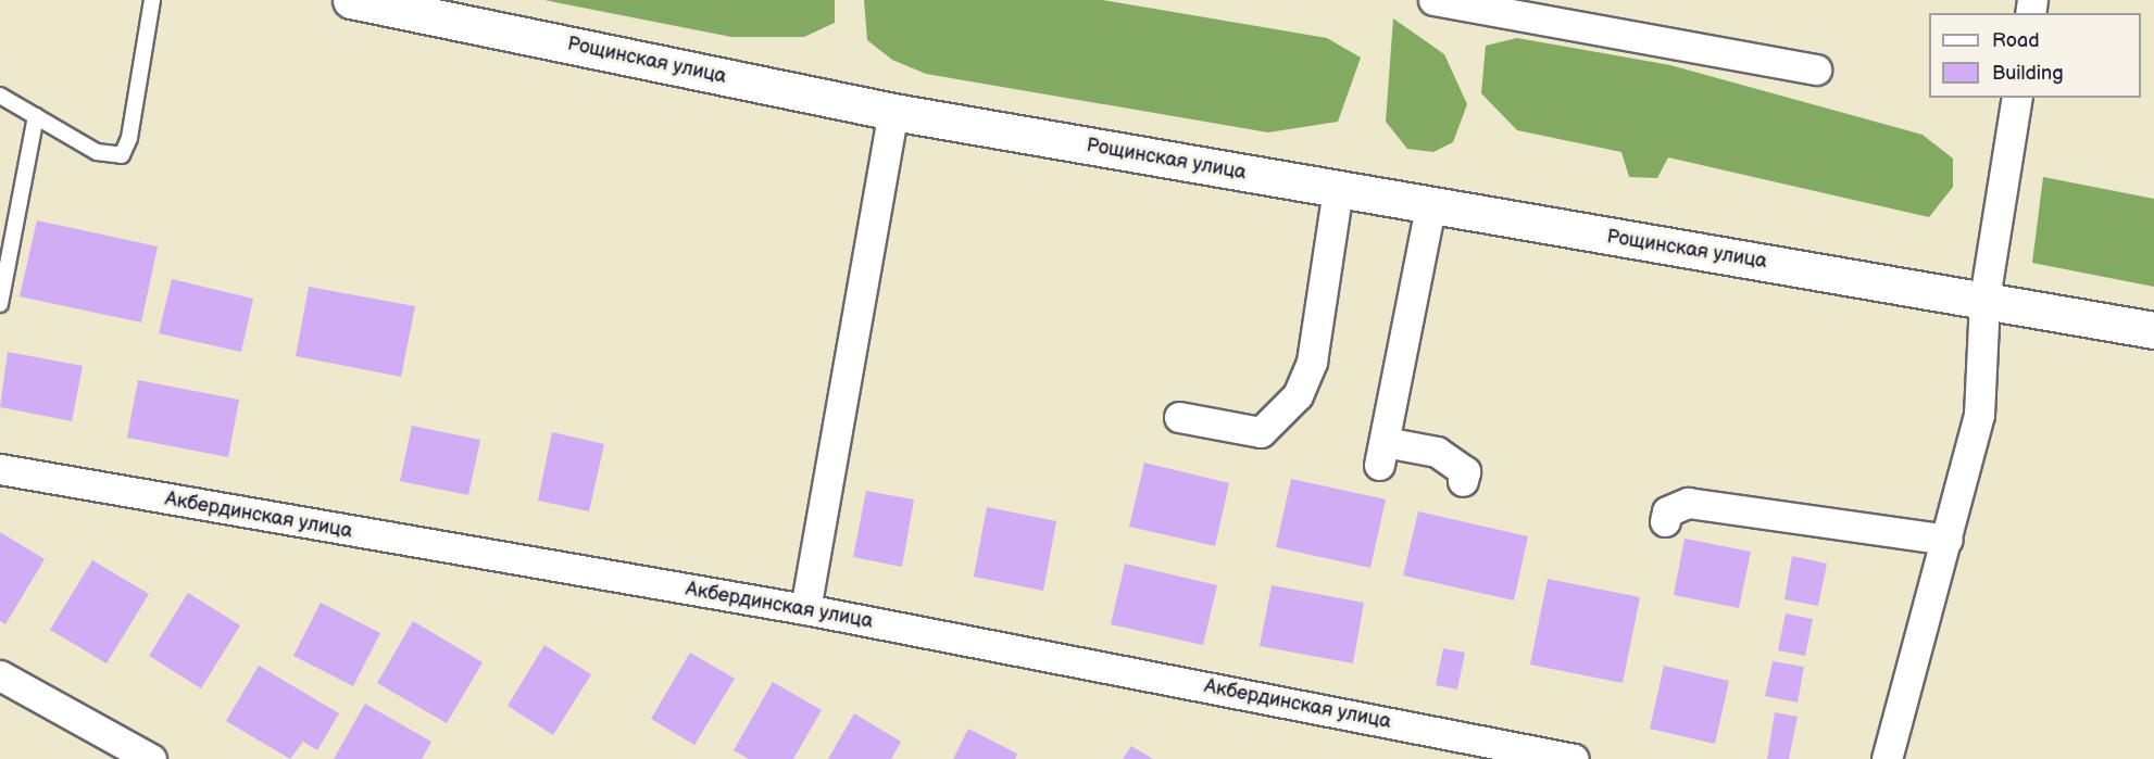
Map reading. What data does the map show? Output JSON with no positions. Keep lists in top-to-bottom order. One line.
{"streets":{"street":["Рощинская улица","Акбердинская улица"]},"legend":["Road","Building"]}
